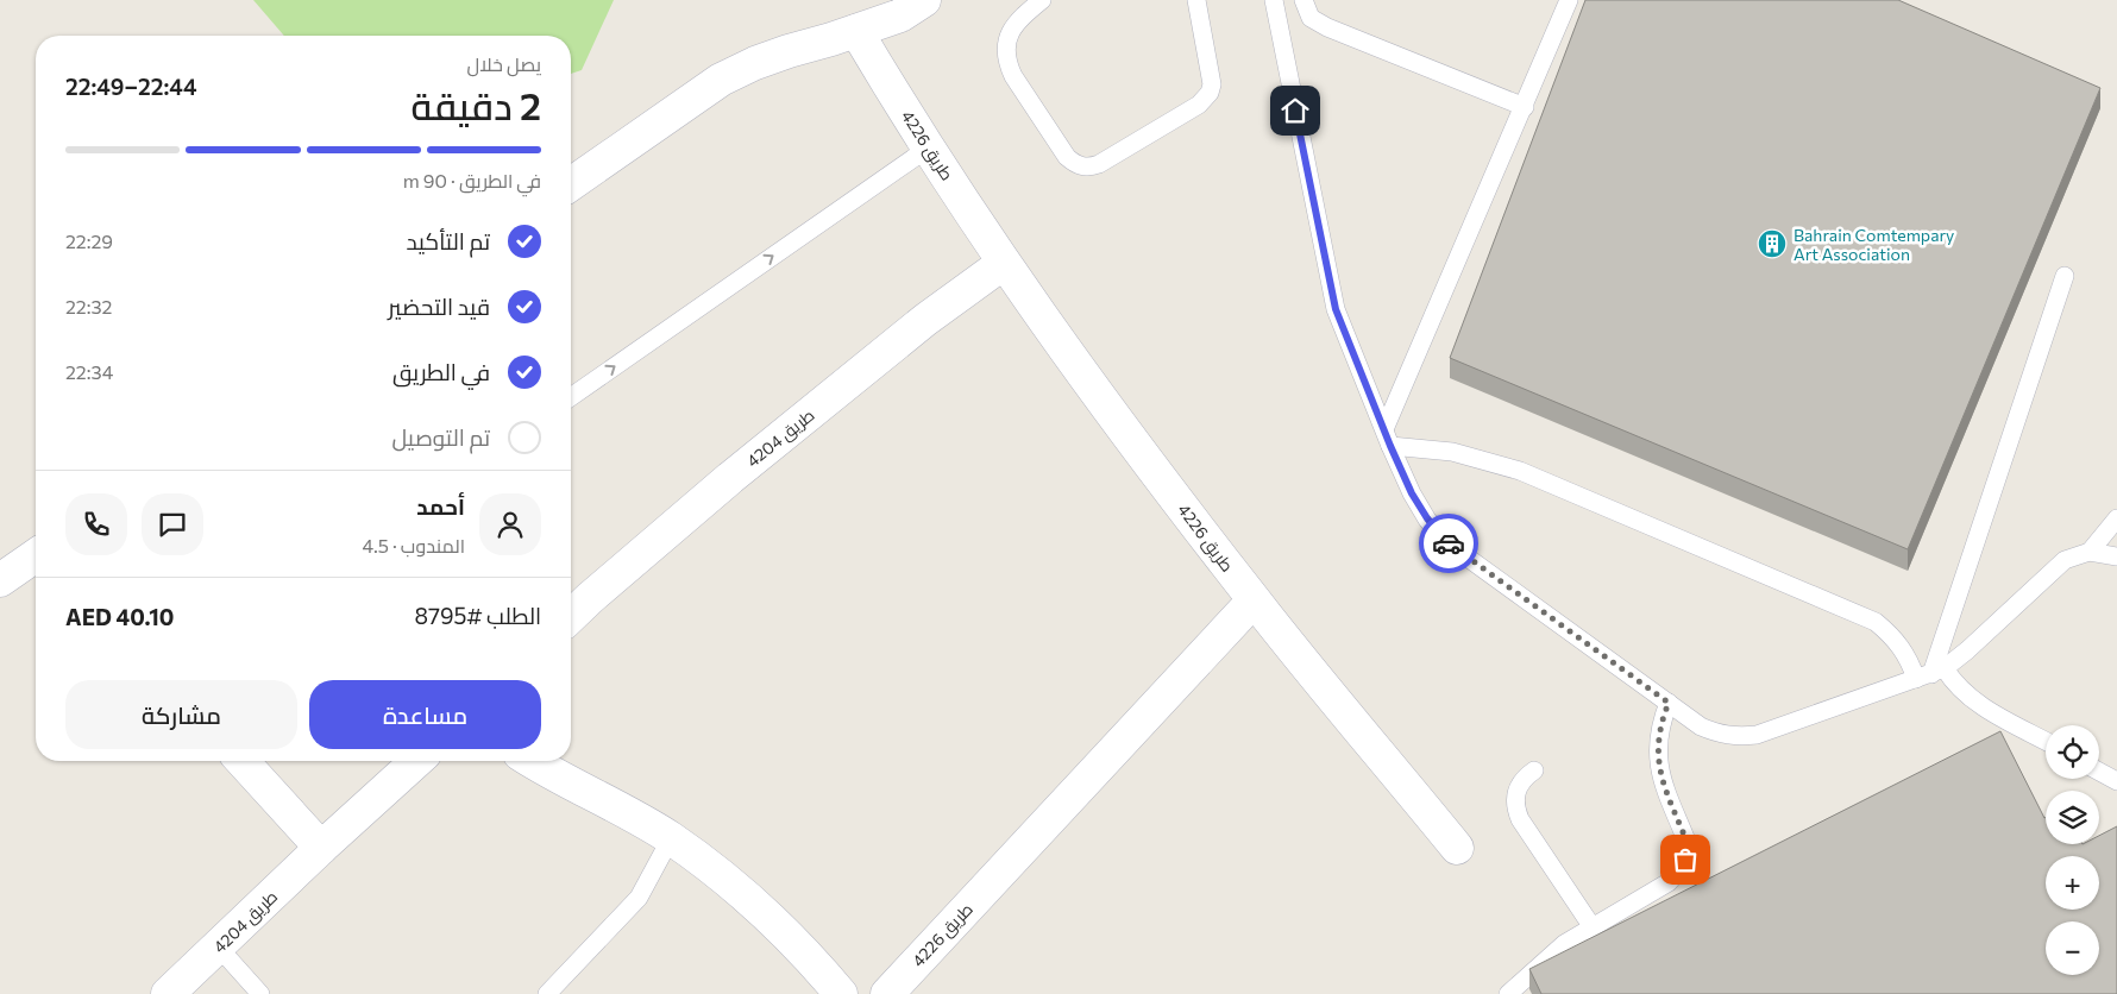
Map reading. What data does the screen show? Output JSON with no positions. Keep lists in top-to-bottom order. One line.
{"streets":{"street":["طريق 4226","طريق 4204"]},"crossings":[["طريق 4226","طريق 4204"]],"places":{"building":["Bahrain Comtempary Art Association"]},"page":{"heading":["2 دقيقة","يصل خلال","22:44–22:49"],"panel":["أحمد","المندوب · 4.5","الطلب #8795","AED 40.10"],"bar":"في الطريق · 90 m","list":[["تم التأكيد","22:29"],["قيد التحضير","22:32"],["في الطريق","22:34"],"تم التوصيل"],"buttons":["مساعدة","مشاركة"],"map_buttons":["+","−"]}}
